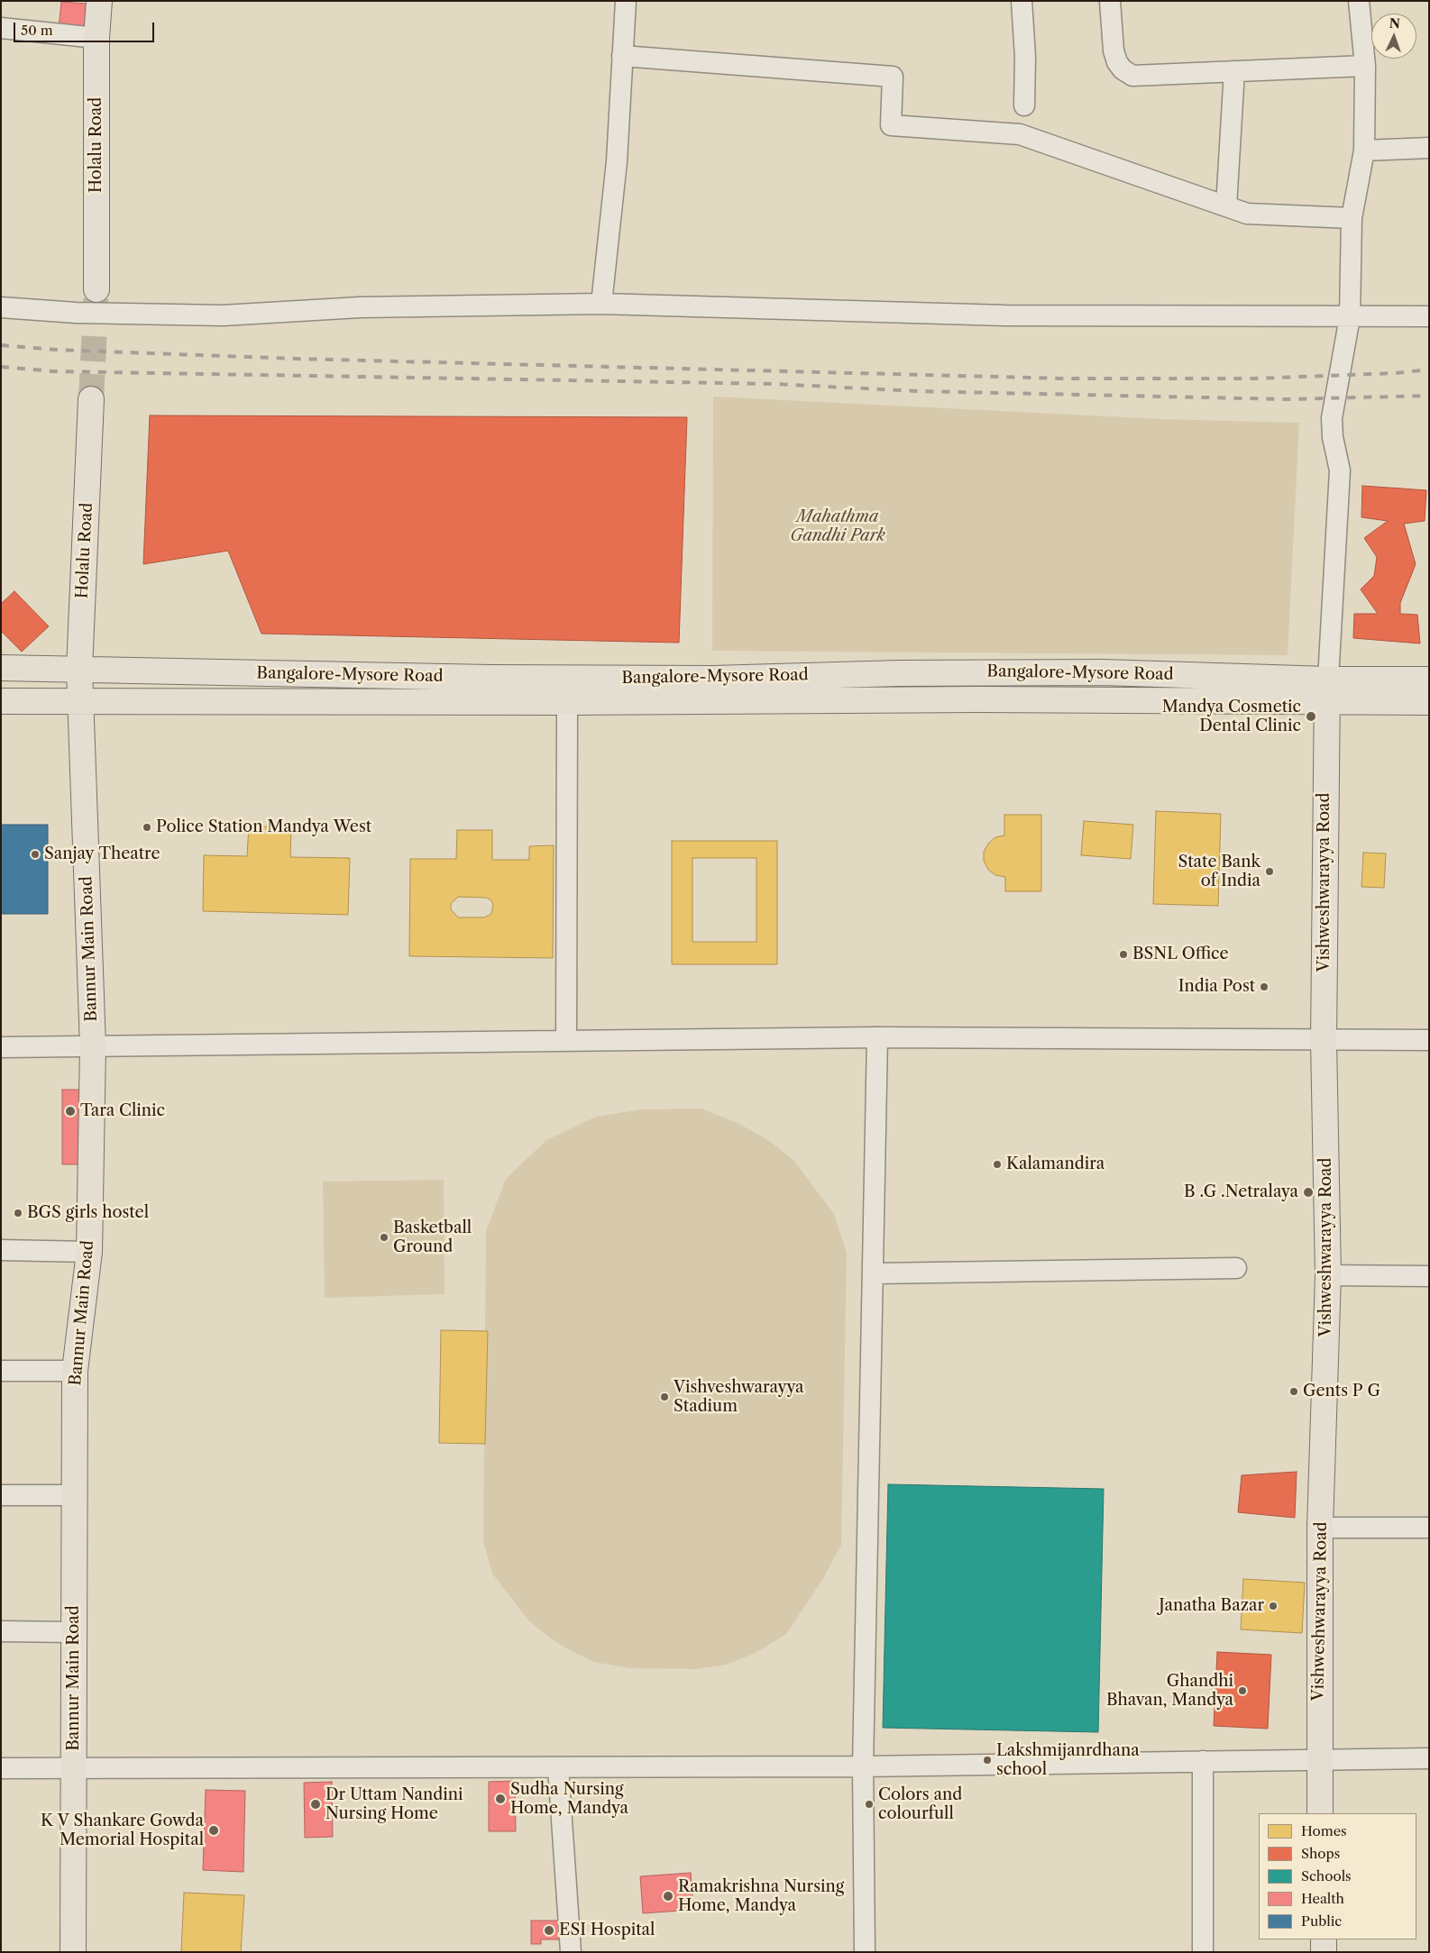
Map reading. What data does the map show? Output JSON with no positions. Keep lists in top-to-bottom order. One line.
{"streets":{"main road":["Holalu Road","Bangalore-Mysore Road","Vishweshwarayya Road","Bannur Main Road"]},"crossings":[["Holalu Road","Bangalore-Mysore Road"],["Holalu Road","Bannur Main Road"],["Bangalore-Mysore Road","Vishweshwarayya Road"],["Bangalore-Mysore Road","Bannur Main Road"]],"parks":["Mahathma Gandhi Park"],"places":["Mandya Cosmetic Dental Clinic","Police Station Mandya West","Sanjay Theatre","State Bank of India","BSNL Office","India Post","Tara Clinic","Kalamandira","B .G .Netralaya","BGS girls hostel","Basketball Ground","Gents P G","Vishveshwarayya Stadium","Janatha Bazar","Ghandhi Bhavan, Mandya","Lakshmijanrdhana school","Sudha Nursing Home, Mandya","Dr Uttam Nandini Nursing Home","Colors and colourfull","K V Shankare Gowda Memorial Hospital","Ramakrishna Nursing Home, Mandya","ESI Hospital"],"legend":["Homes","Shops","Schools","Health","Public"],"scale_bar":"50 m","north":"top"}
